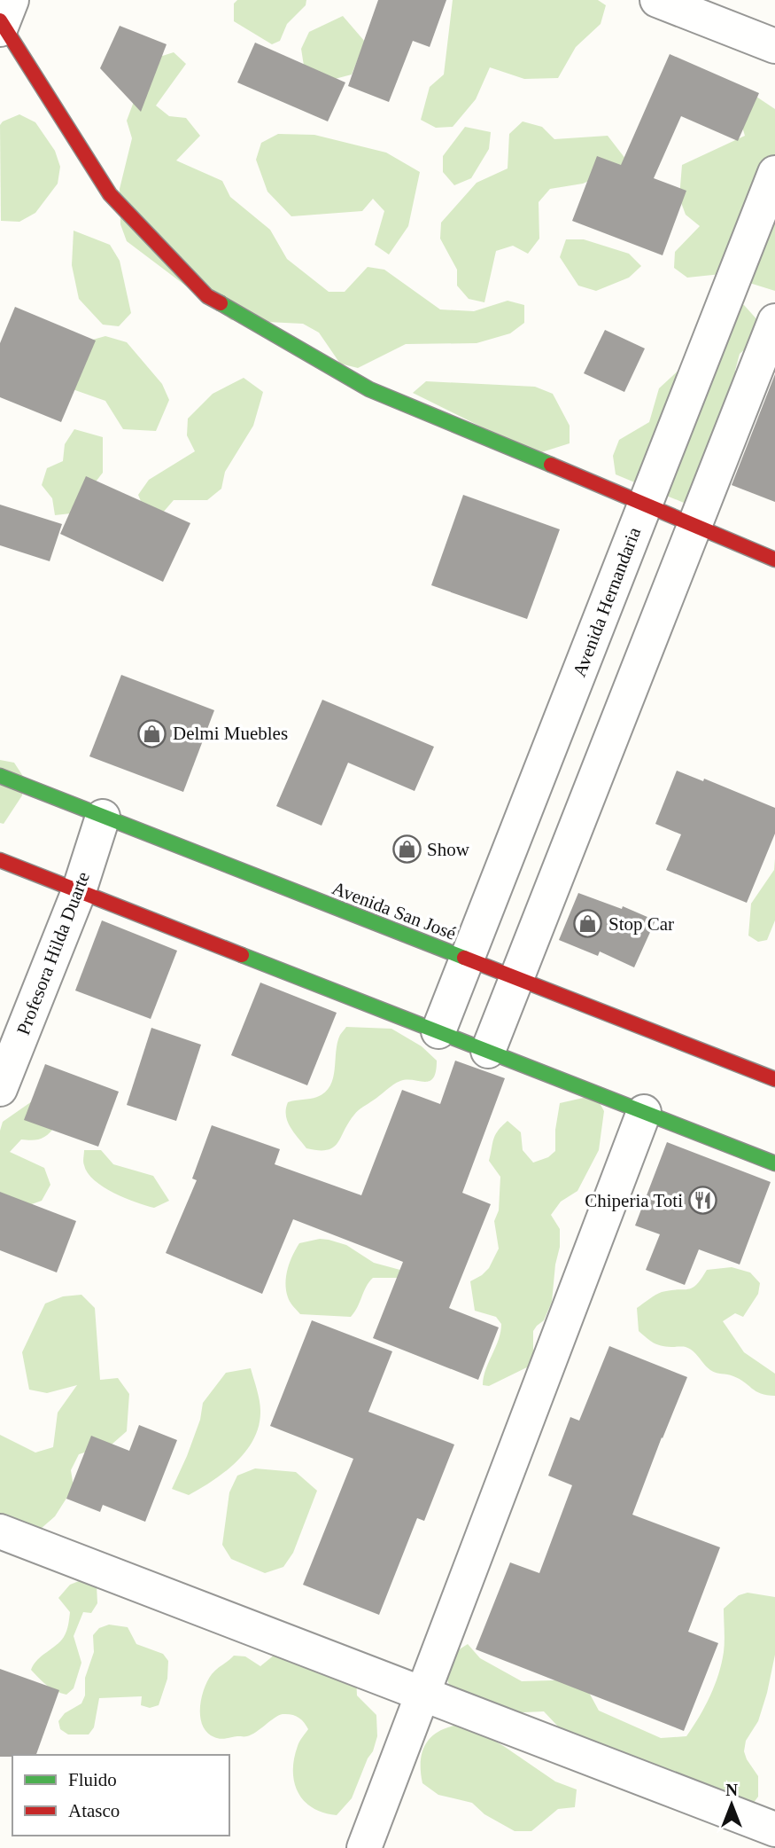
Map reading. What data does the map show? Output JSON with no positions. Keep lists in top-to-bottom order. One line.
{"streets":{"street":["Avenida Hernandaria","Avenida San José","Profesora Hilda Duarte"]},"crossings":[["Avenida Hernandaria","Avenida San José"],["Avenida San José","Profesora Hilda Duarte"]],"places":{"shop":["Delmi Muebles","Show","Stop Car"],"restaurant":["Chiperia Toti"]},"legend":["Fluido","Atasco"],"north":"top"}
